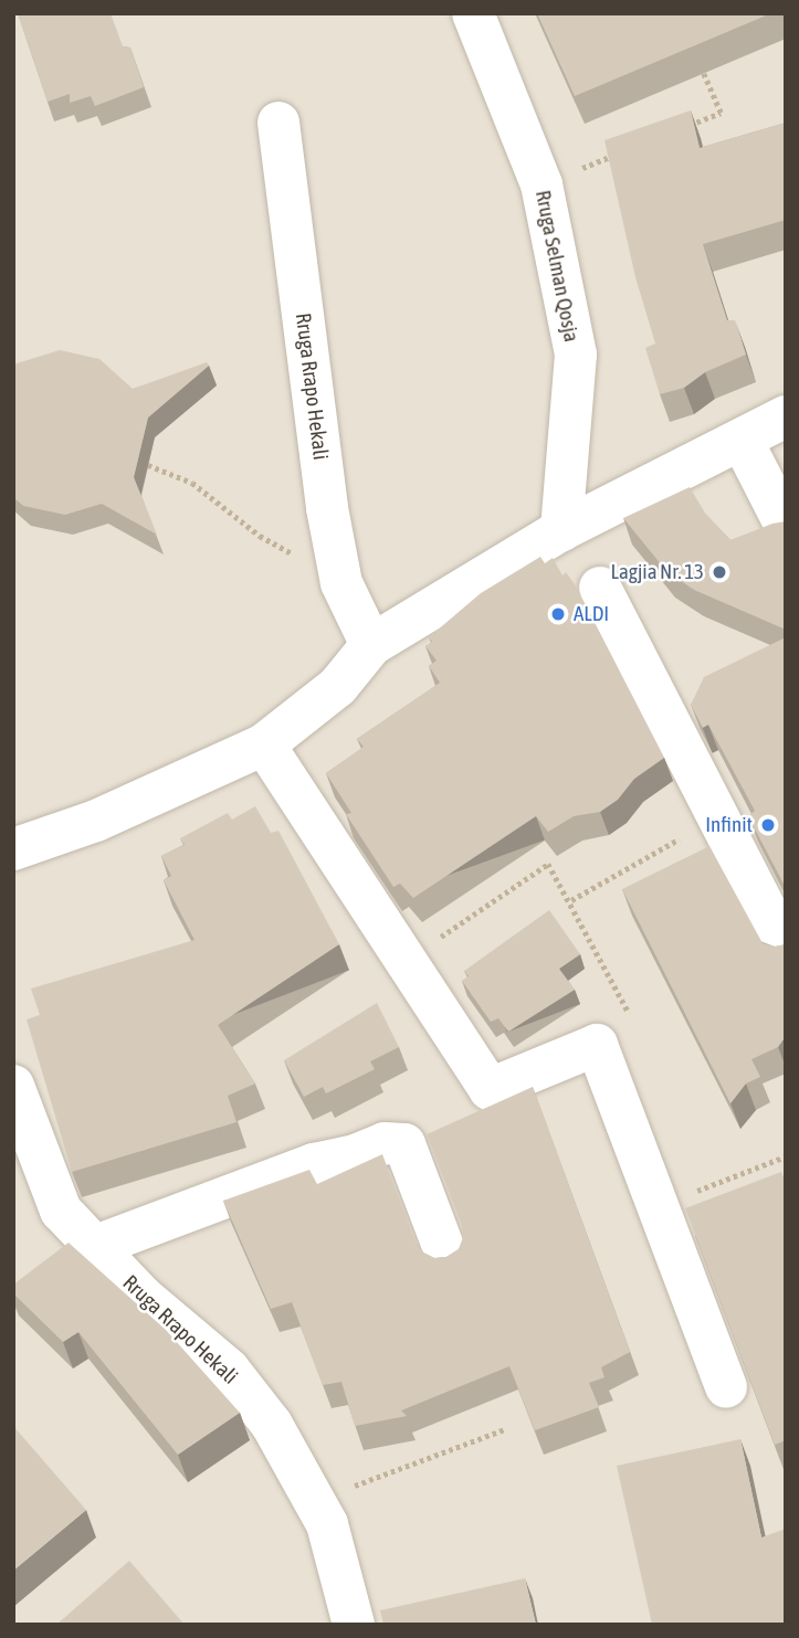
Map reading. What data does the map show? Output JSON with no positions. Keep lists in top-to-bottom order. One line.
{"streets":{"street":["Rruga Selman Qosja","Rruga Rrapo Hekali"]},"places":["Lagjia Nr. 13","ALDI","Infinit"]}
